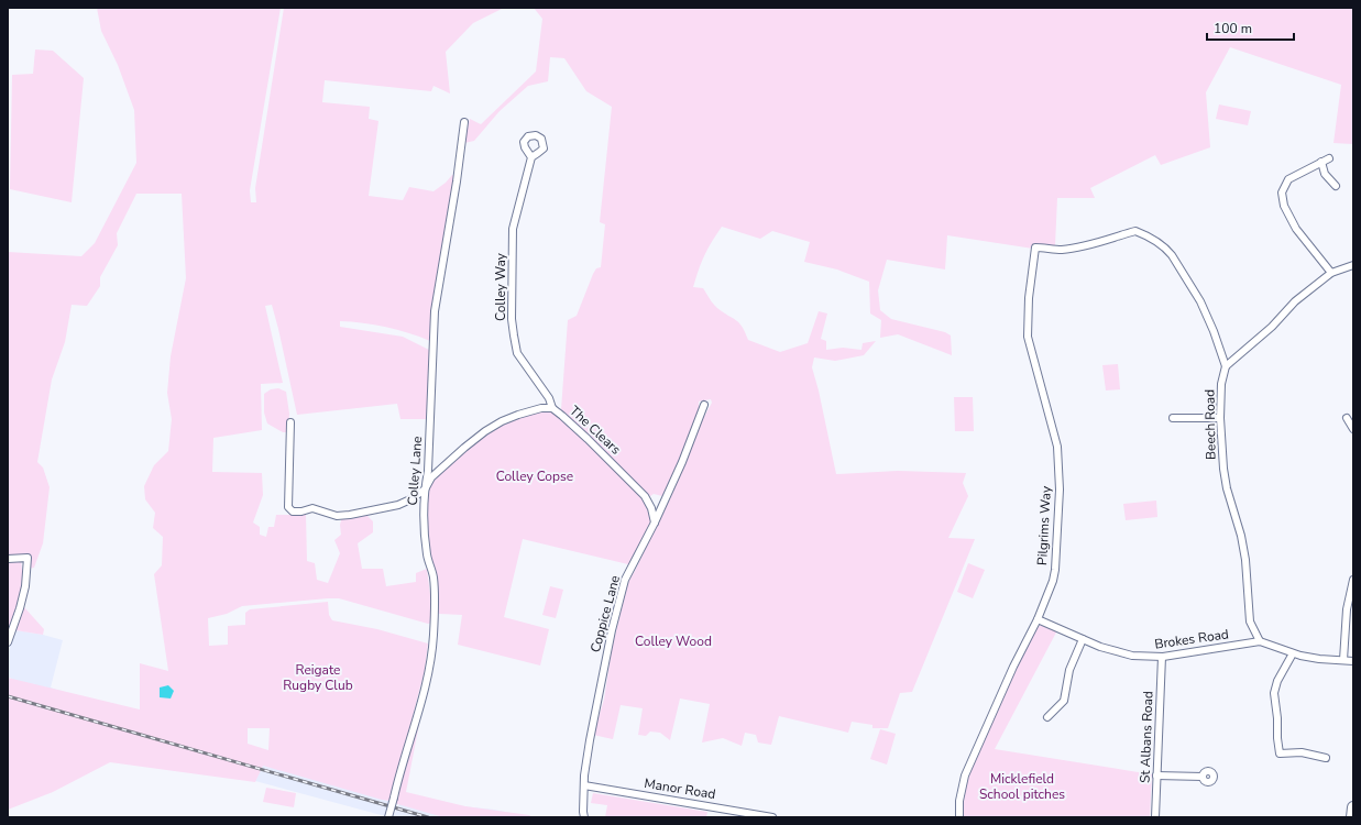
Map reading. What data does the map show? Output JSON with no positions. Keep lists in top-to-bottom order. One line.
{"streets":{"street":["Colley Way","Beech Road","The Clears","Colley Lane","Pilgrims Way","Coppice Lane","Brokes Road","St Albans Road","Manor Road"]},"crossings":[["Colley Way","The Clears"],["Beech Road","Pilgrims Way"],["Beech Road","Brokes Road"],["The Clears","Colley Lane"],["The Clears","Coppice Lane"],["Pilgrims Way","Brokes Road"],["Coppice Lane","Manor Road"],["Brokes Road","St Albans Road"]],"parks":["Colley Copse","Colley Wood","Reigate Rugby Club","Micklefield School pitches"],"scale_bar":"100 m"}
